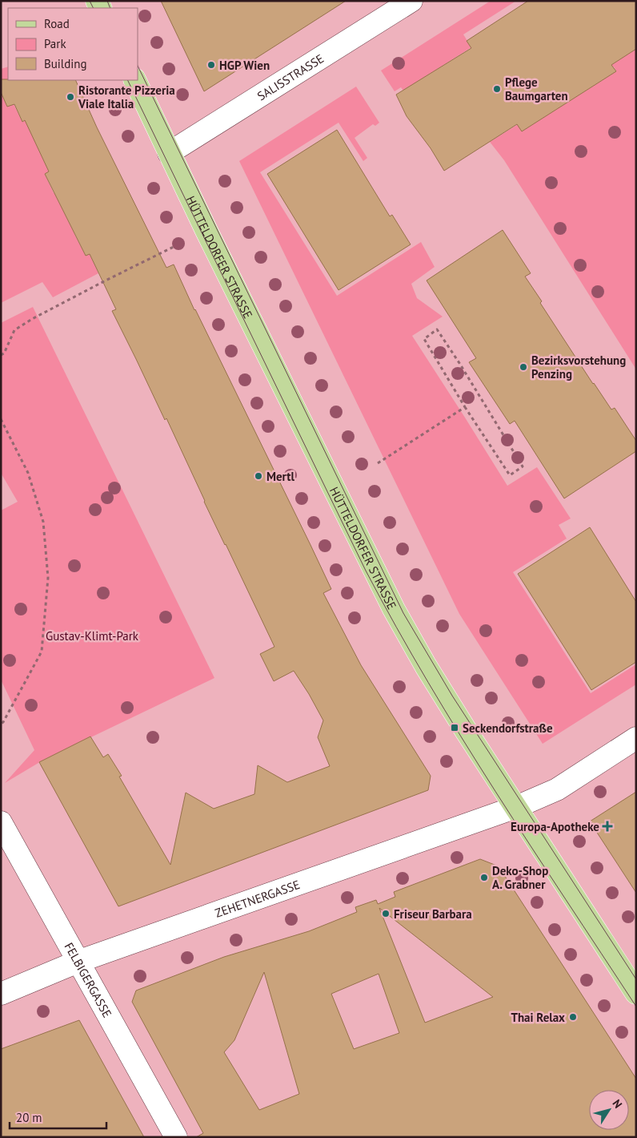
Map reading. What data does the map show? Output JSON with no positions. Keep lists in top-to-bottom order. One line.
{"streets":{"main road":["HÜTTELDORFER STRASSE"],"street":["SALISSTRASSE","ZEHETNERGASSE","FELBIGERGASSE"]},"crossings":[["SALISSTRASSE","HÜTTELDORFER STRASSE"],["HÜTTELDORFER STRASSE","ZEHETNERGASSE"],["ZEHETNERGASSE","FELBIGERGASSE"]],"parks":["Gustav-Klimt-Park"],"places":{"other":["HGP Wien","Pflege Baumgarten","Ristorante Pizzeria Viale Italia","Bezirksvorstehung Penzing","Mertl","Deko-Shop A. Grabner","Friseur Barbara","Thai Relax"],"transit":["Seckendorfstraße"],"health":["Europa-Apotheke"]},"legend":["Road","Park","Building"],"scale_bar":"20 m","north":"top right"}
